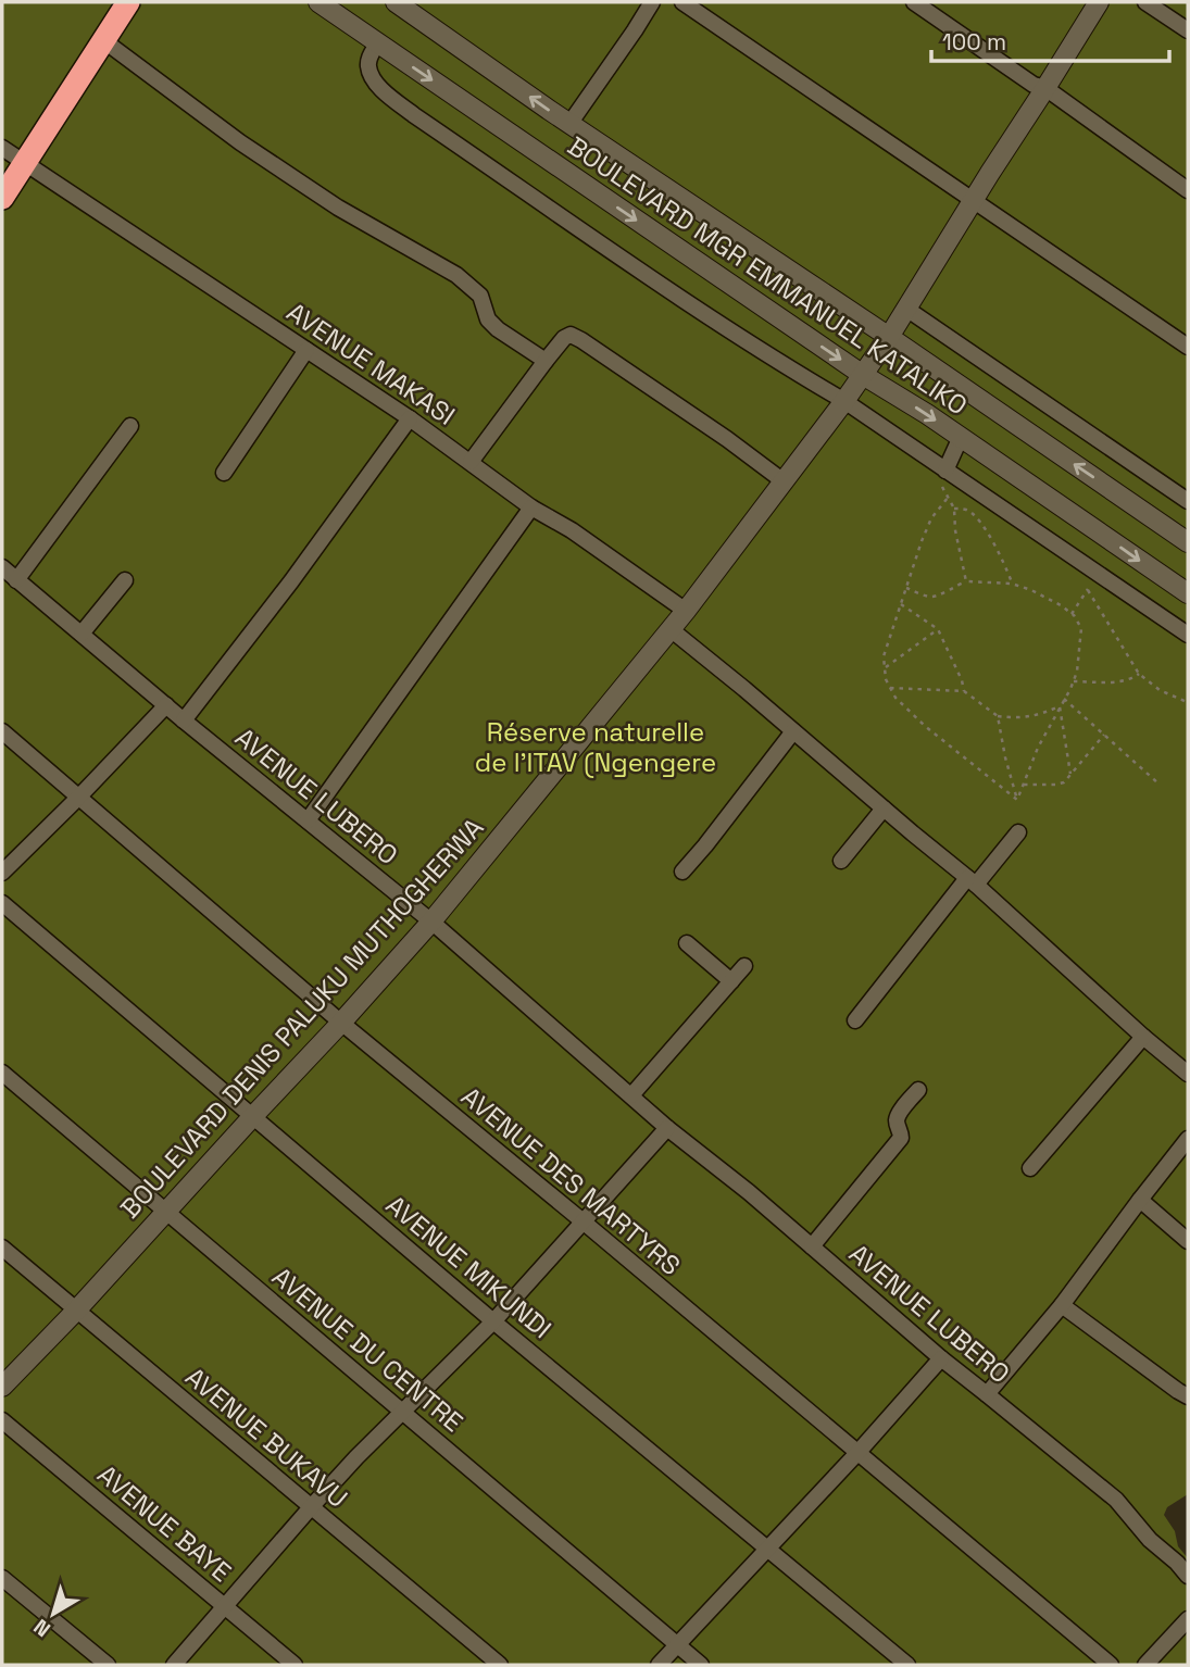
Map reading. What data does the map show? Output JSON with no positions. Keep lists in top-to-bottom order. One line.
{"streets":{"street":["BOULEVARD MGR EMMANUEL KATALIKO","AVENUE MAKASI","AVENUE LUBERO","BOULEVARD DENIS PALUKU MUTHOGHERWA","AVENUE DES MARTYRS","AVENUE MIKUNDI","AVENUE DU CENTRE","AVENUE BUKAVU","AVENUE BAYE"]},"crossings":[["BOULEVARD MGR EMMANUEL KATALIKO","BOULEVARD DENIS PALUKU MUTHOGHERWA"],["AVENUE MAKASI","BOULEVARD DENIS PALUKU MUTHOGHERWA"],["AVENUE LUBERO","BOULEVARD DENIS PALUKU MUTHOGHERWA"],["BOULEVARD DENIS PALUKU MUTHOGHERWA","AVENUE DES MARTYRS"],["BOULEVARD DENIS PALUKU MUTHOGHERWA","AVENUE MIKUNDI"],["BOULEVARD DENIS PALUKU MUTHOGHERWA","AVENUE DU CENTRE"],["BOULEVARD DENIS PALUKU MUTHOGHERWA","AVENUE BUKAVU"]],"parks":["Réserve naturelle de l'ITAV (Ngengere"],"scale_bar":"100 m","north":"bottom left"}
